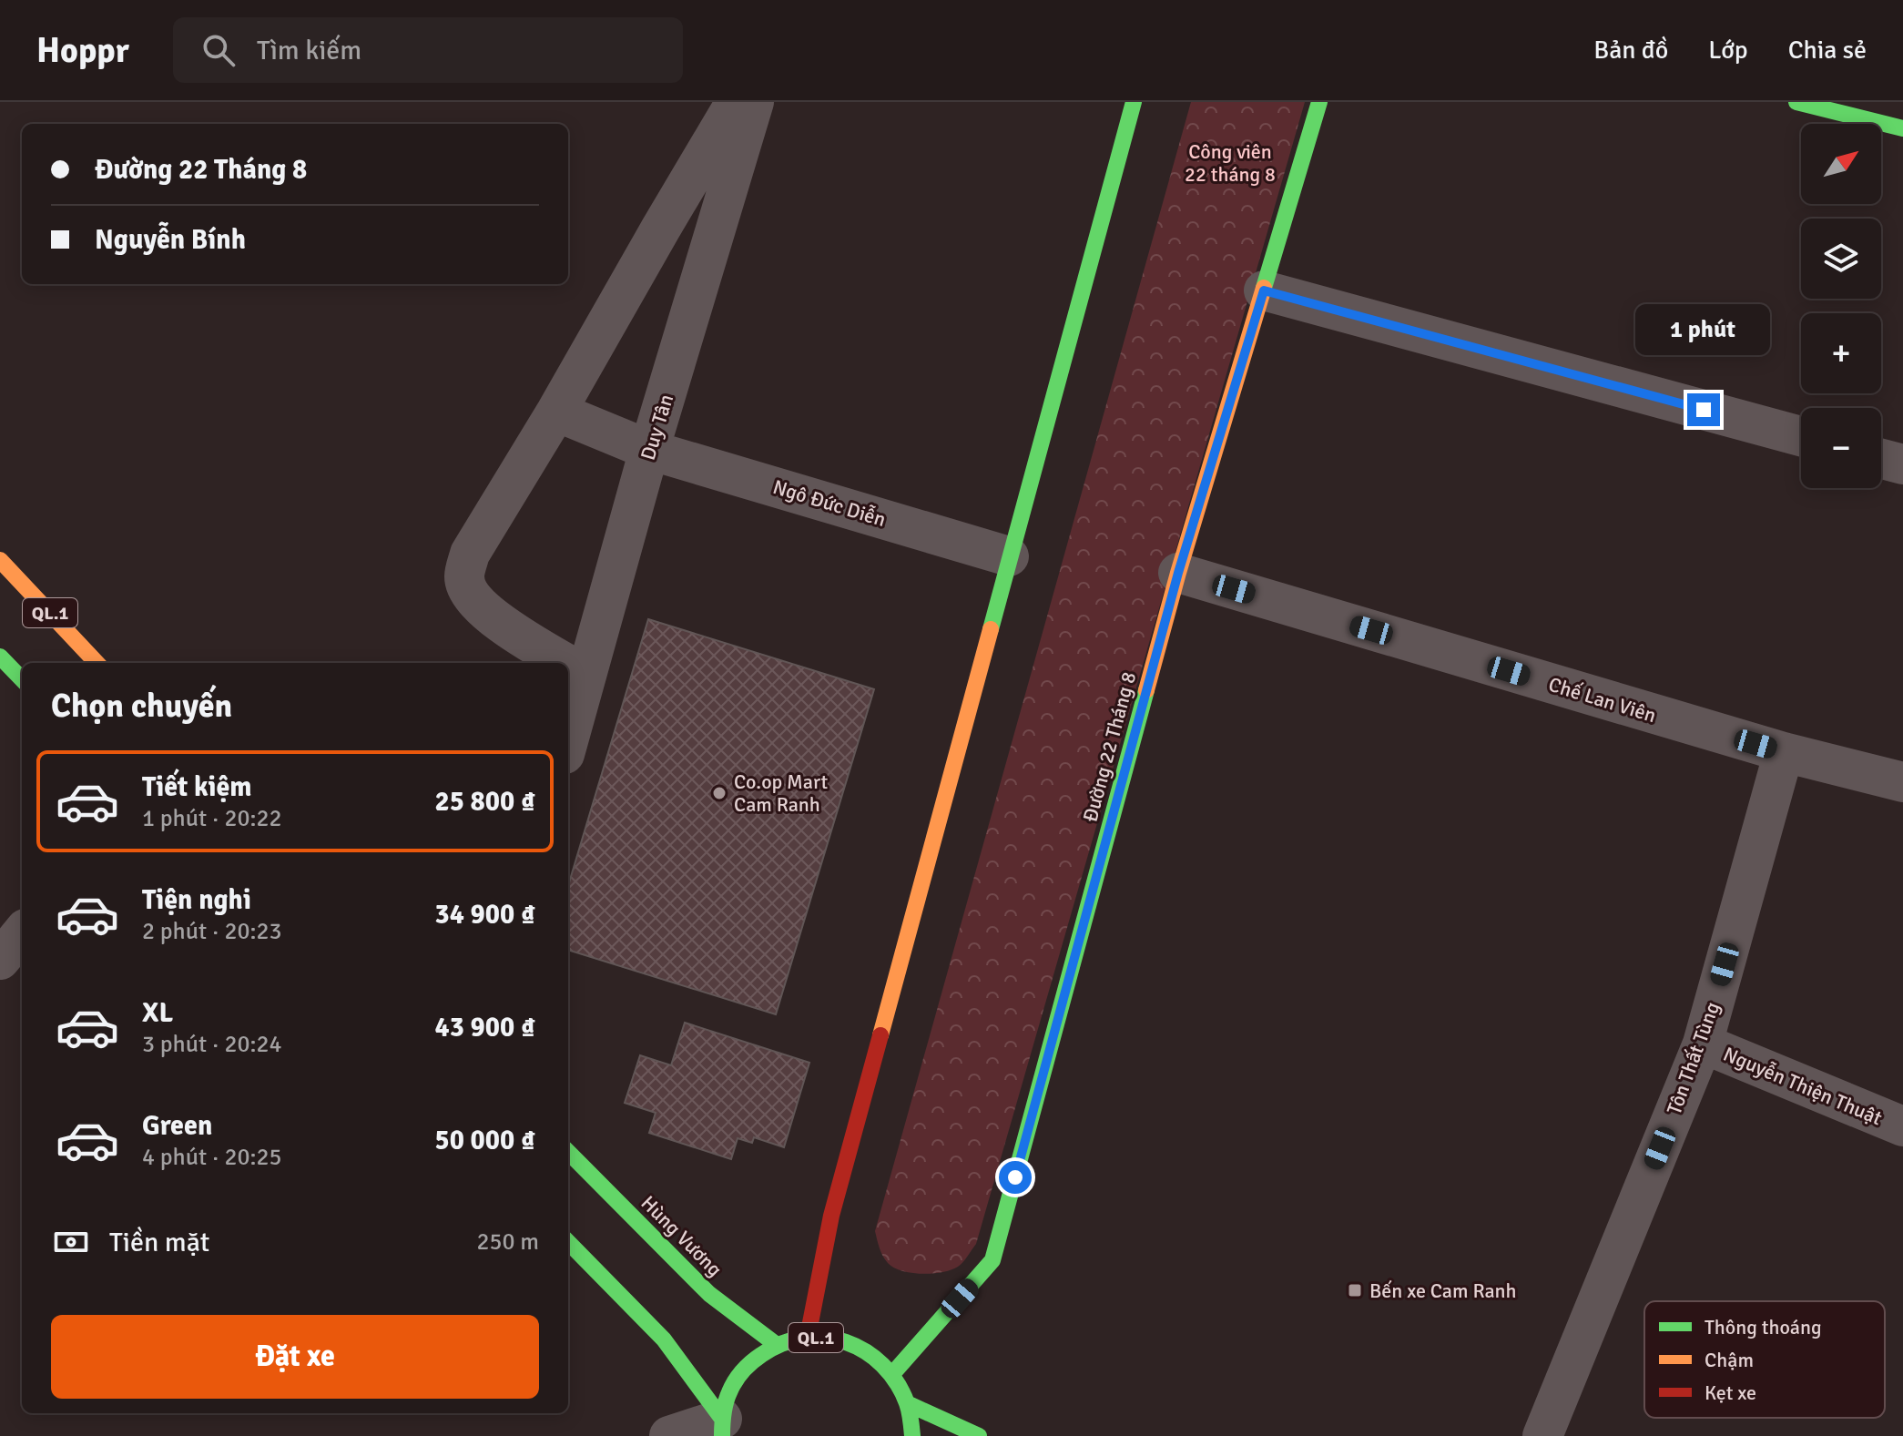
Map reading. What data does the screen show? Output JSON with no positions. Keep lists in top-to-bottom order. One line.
{"streets":{"main road":["QL.1","Đường 22 Tháng 8","Hùng Vương"],"street":["Duy Tân","Ngô Đức Diễn","Chế Lan Viên","Tôn Thất Tùng","Nguyễn Thiện Thuật"]},"crossings":[["Duy Tân","Ngô Đức Diễn"],["QL.1","Đường 22 Tháng 8"],["QL.1","Hùng Vương"],["Chế Lan Viên","Đường 22 Tháng 8"],["Chế Lan Viên","Tôn Thất Tùng"],["Tôn Thất Tùng","Nguyễn Thiện Thuật"]],"parks":["Công viên 22 tháng 8"],"places":{"other":["Co.op Mart Cam Ranh"],"transit":["Bến xe Cam Ranh"]},"legend":["Thông thoáng","Chậm","Kẹt xe"],"north":"top right","page":{"header":"Hoppr","search":"Tìm kiếm","nav":["Bản đồ","Lớp","Chia sẻ"],"map_buttons":["+","−"],"banner":["Đường 22 Tháng 8","Nguyễn Bính"],"bubble":"1 phút","heading":"Chọn chuyến","list":[{"name":"Tiết kiệm","note":"1 phút · 20:22","value":"25 800 ₫"},{"name":"Tiện nghi","note":"2 phút · 20:23","value":"34 900 ₫"},{"name":"XL","note":"3 phút · 20:24","value":"43 900 ₫"},{"name":"Green","note":"4 phút · 20:25","value":"50 000 ₫"}],"pay":["Tiền mặt","250 m"],"buttons":"Đặt xe"}}
